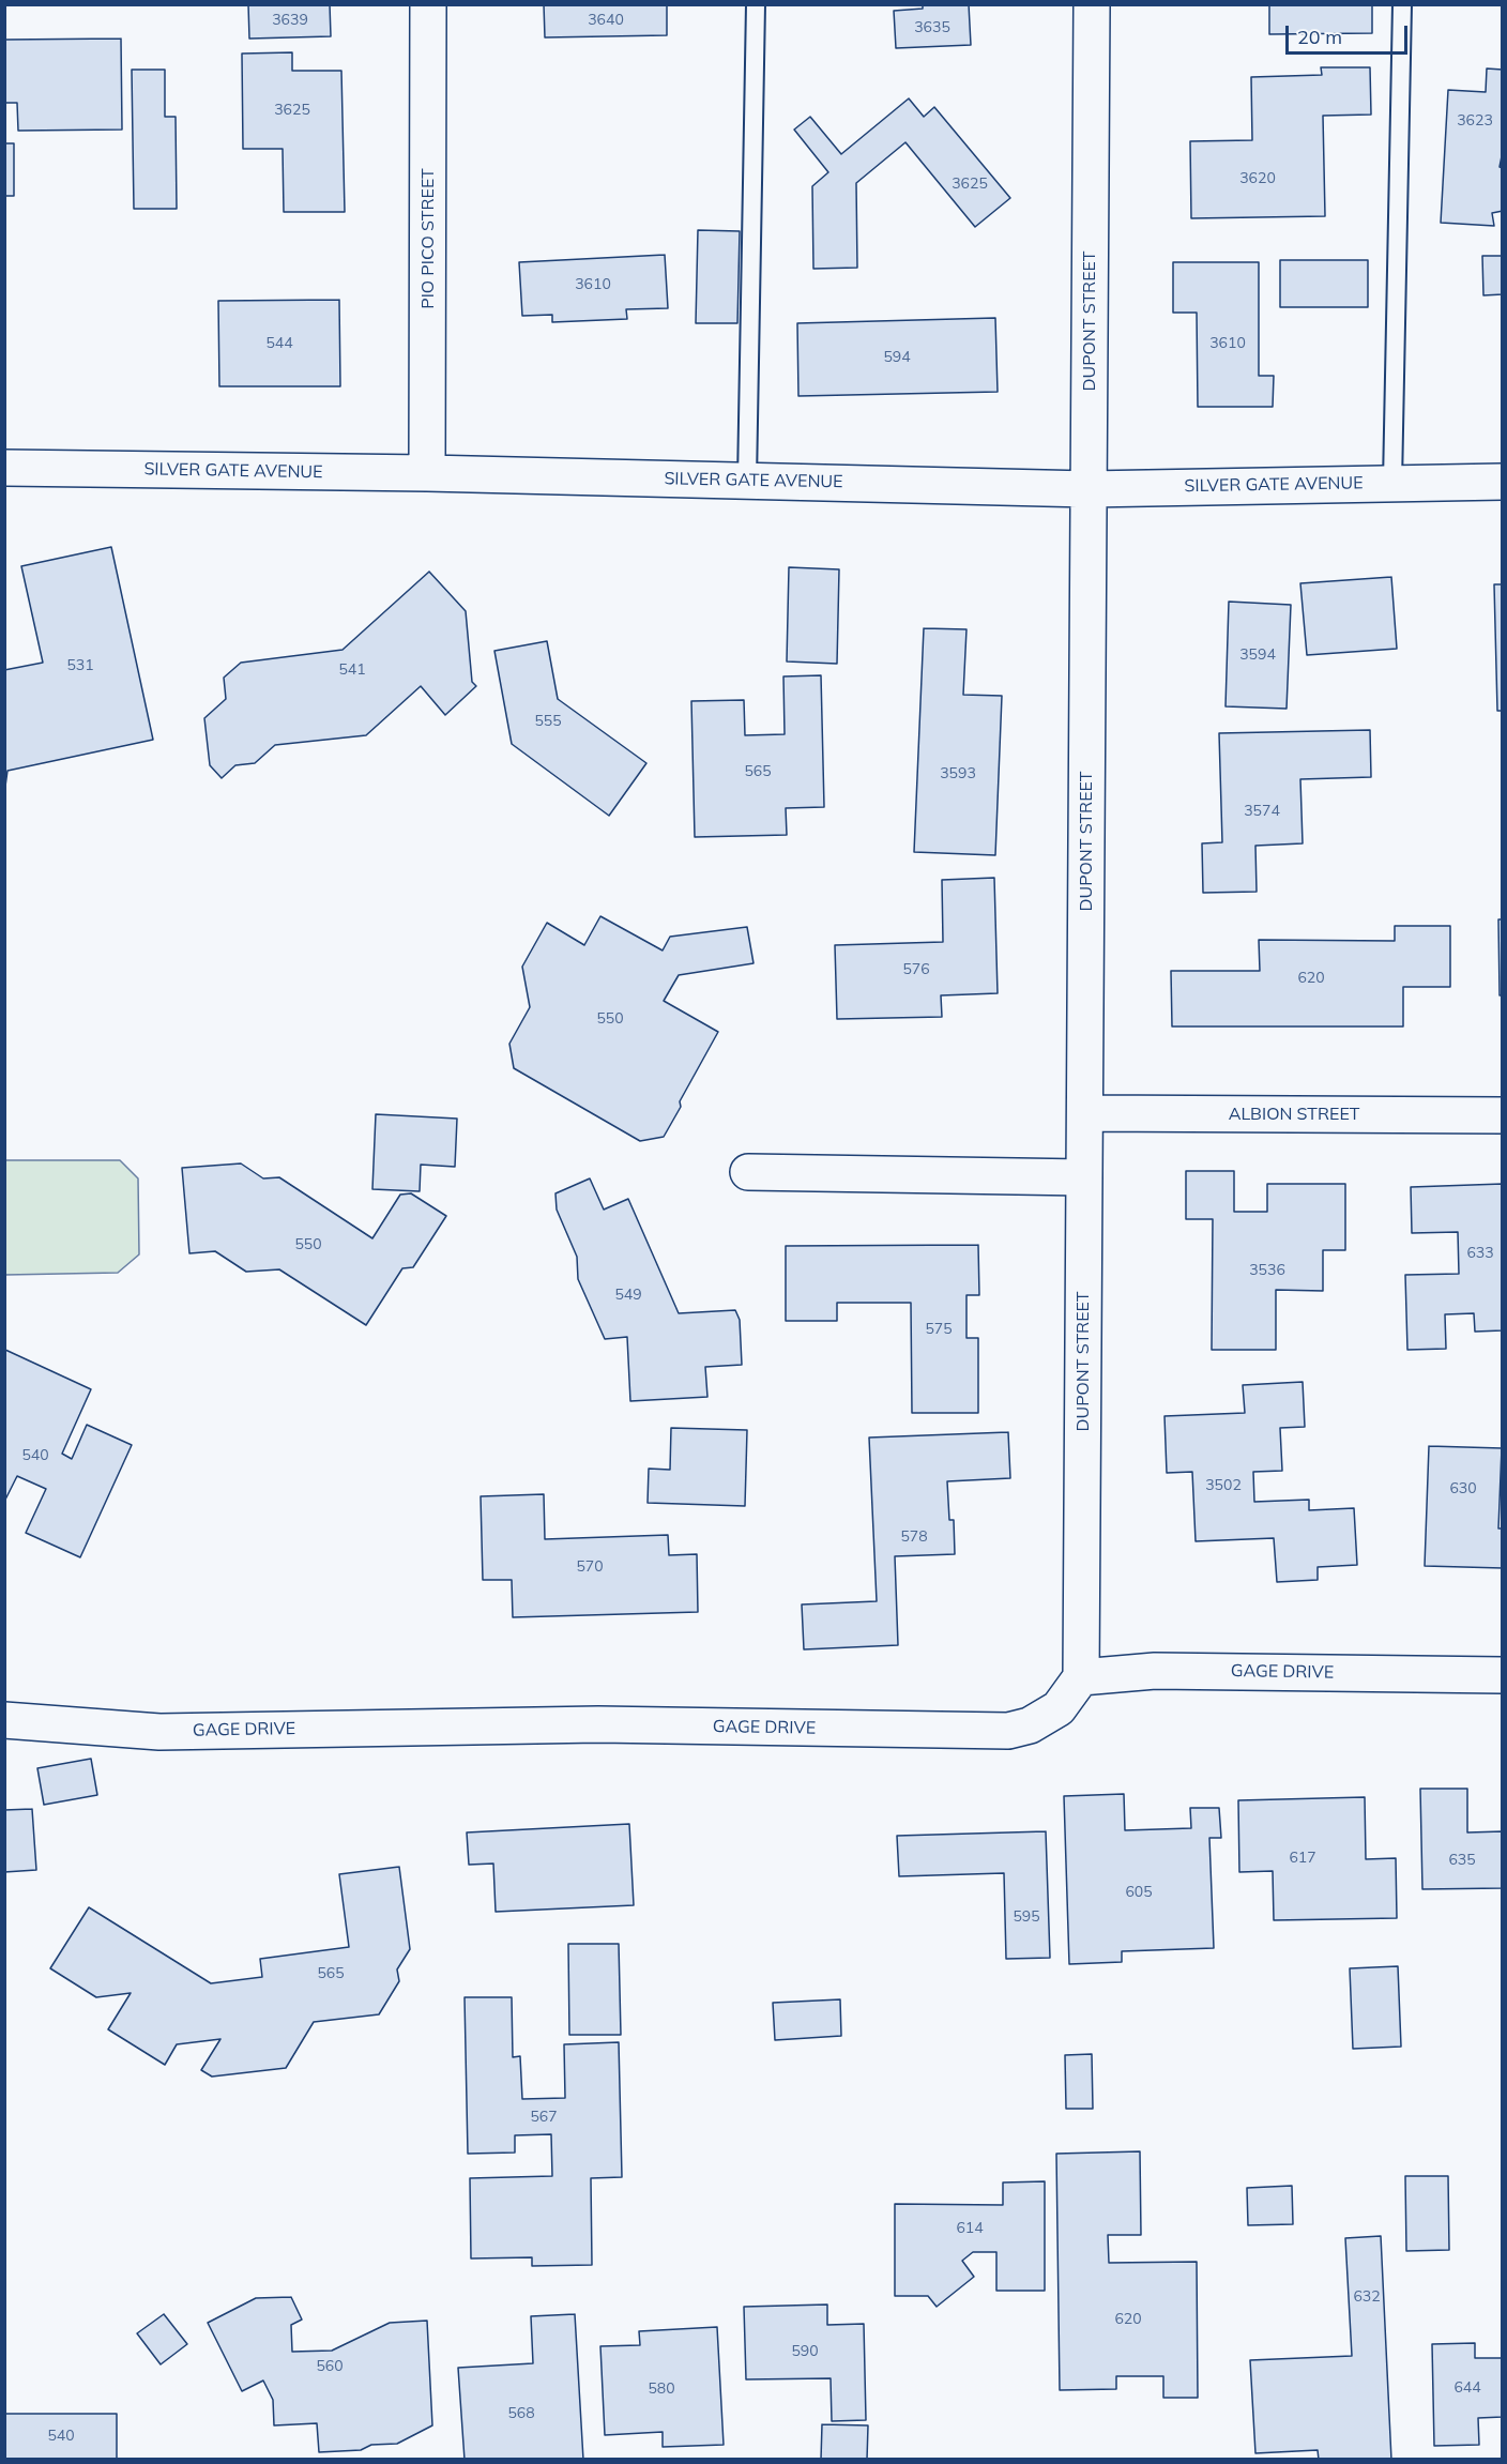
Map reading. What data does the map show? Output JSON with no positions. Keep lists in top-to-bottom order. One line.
{"streets":{"street":["PIO PICO STREET","DUPONT STREET","SILVER GATE AVENUE","ALBION STREET","GAGE DRIVE"]},"crossings":[["PIO PICO STREET","SILVER GATE AVENUE"],["DUPONT STREET","SILVER GATE AVENUE"],["DUPONT STREET","ALBION STREET"],["DUPONT STREET","GAGE DRIVE"]],"house_numbers":["3639","3640","3635","3625","3623","3620","3625","3610","544","3610","594","3594","531","541","555","565","3593","3574","576","620","550","550","633","3536","549","575","540","3502","630","578","570","617","635","605","595","565","567","614","632","620","590","560","644","580","568","540"],"scale_bar":"20 m"}
